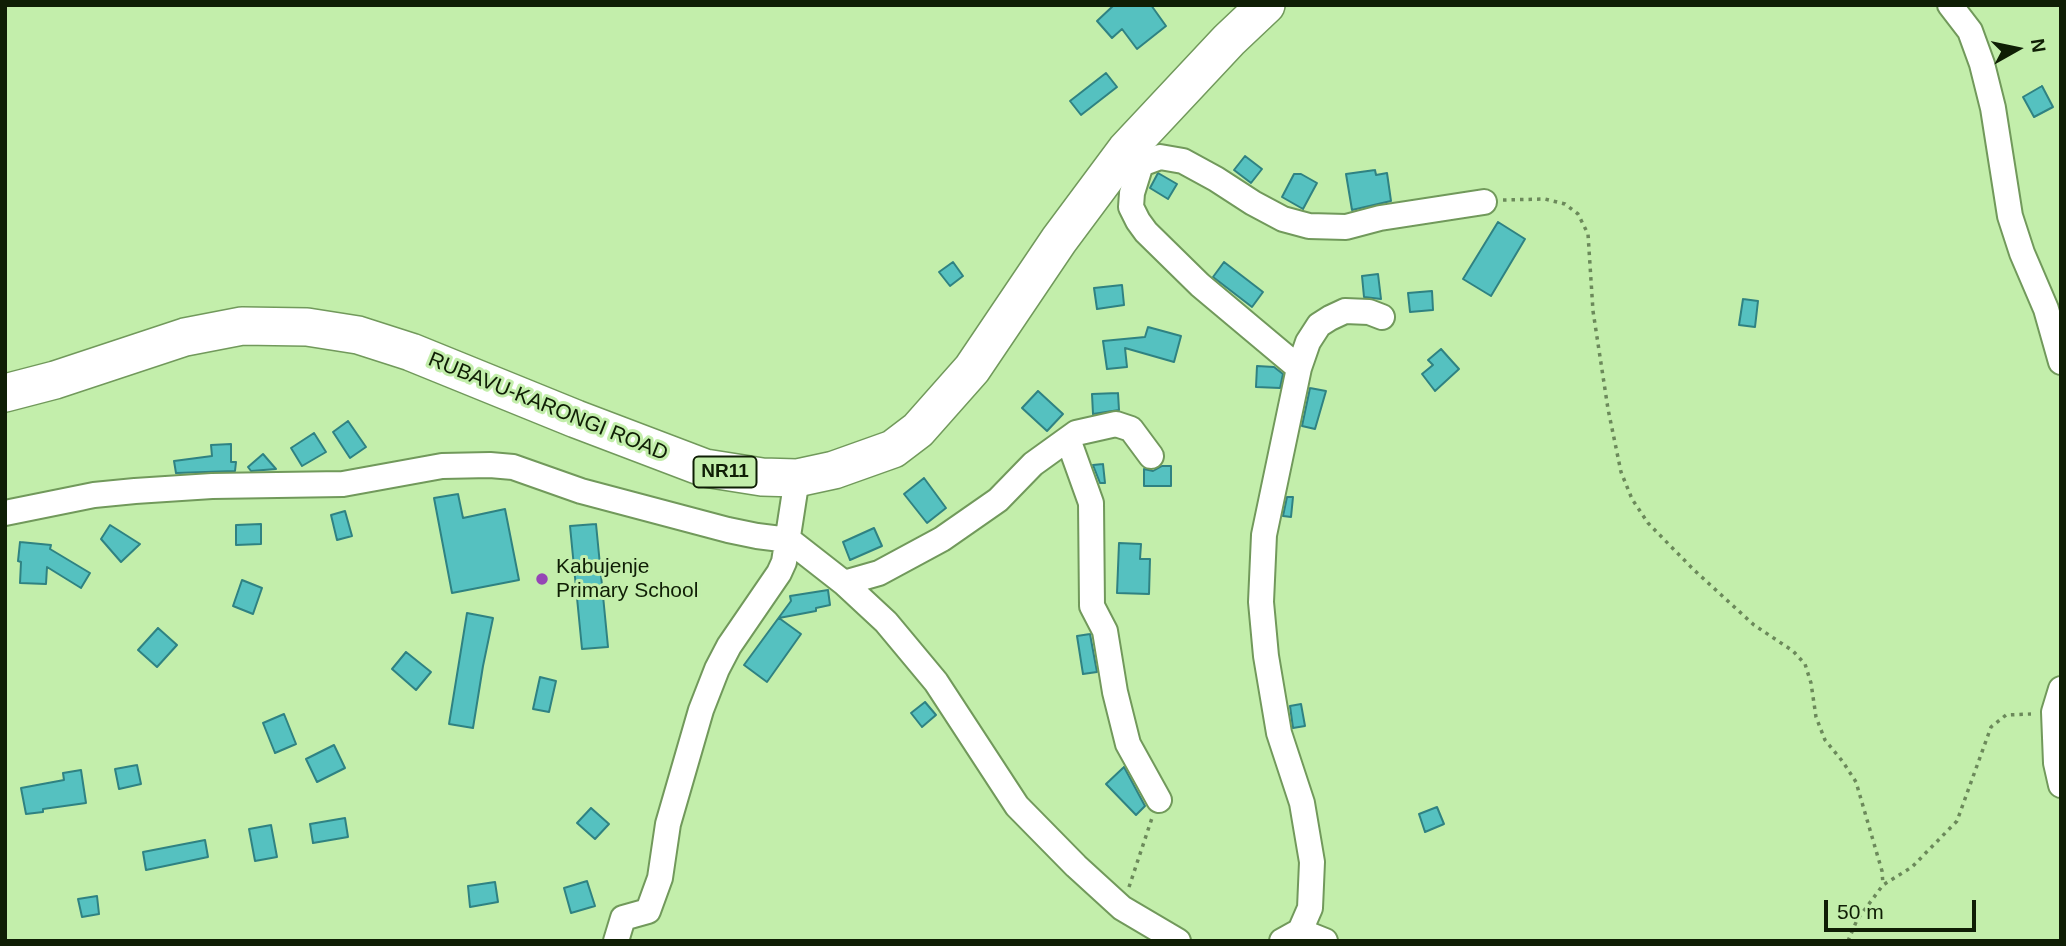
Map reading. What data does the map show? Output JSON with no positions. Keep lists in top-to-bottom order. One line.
{"streets":{"highway":["RUBAVU-KARONGI ROAD","NR11"]},"places":["Kabujenje Primary School"],"scale_bar":"50 m","north":"right"}
